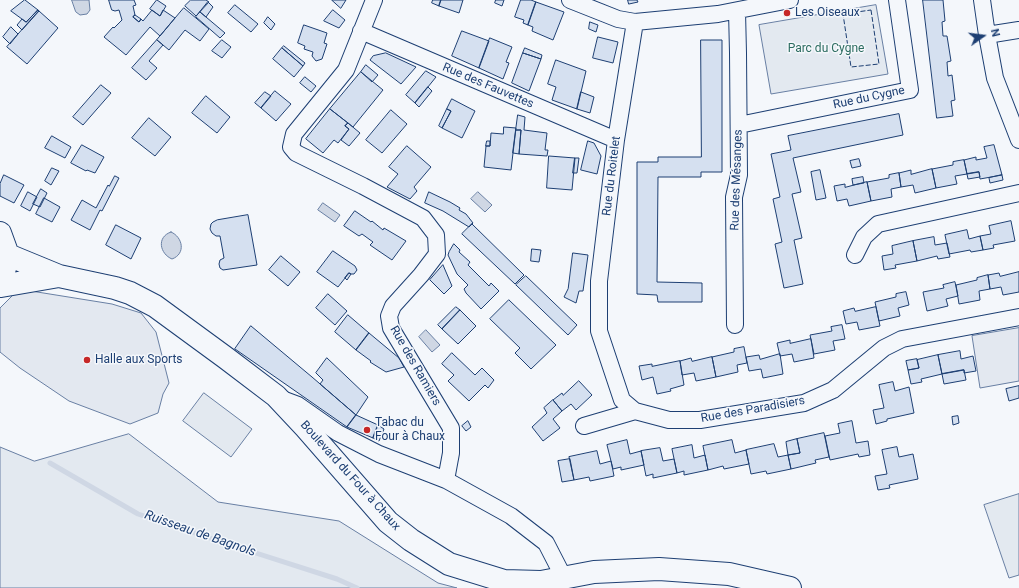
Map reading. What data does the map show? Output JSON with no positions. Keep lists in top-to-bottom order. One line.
{"streets":{"street":["Rue des Fauvettes","Rue du Cygne","Rue du Roitelet","Rue des Mésanges","Rue des Ramiers","Rue des Paradisiers","Boulevard du Four à Chaux"]},"crossings":[["Rue des Fauvettes","Rue du Roitelet"],["Rue des Fauvettes","Rue des Ramiers"],["Rue du Cygne","Rue des Mésanges"],["Rue du Roitelet","Rue des Paradisiers"]],"water":["Ruisseau de Bagnols"],"parks":["Parc du Cygne"],"places":["Les Oiseaux","Halle aux Sports","Tabac du Four à Chaux"],"north":"right"}
